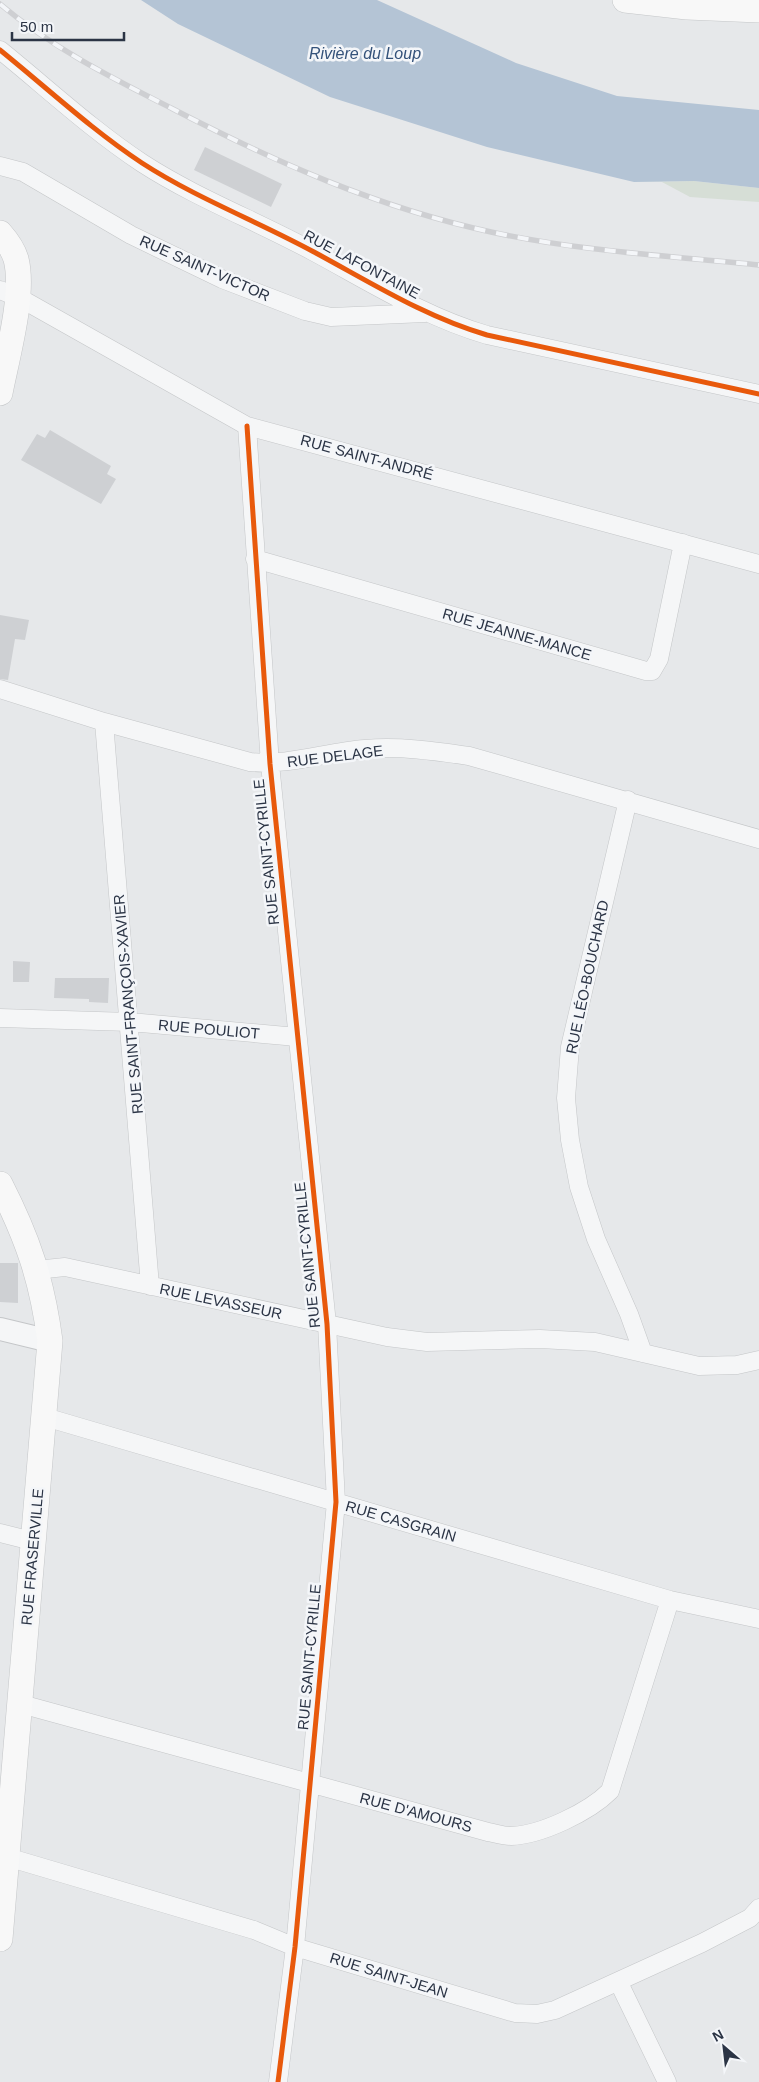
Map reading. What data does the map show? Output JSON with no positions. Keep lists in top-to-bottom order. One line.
{"streets":{"main road":["RUE FRASERVILLE"],"street":["RUE LAFONTAINE","RUE SAINT-VICTOR","RUE SAINT-ANDRÉ","RUE JEANNE-MANCE","RUE DELAGE","RUE SAINT-CYRILLE","RUE LÉO-BOUCHARD","RUE SAINT-FRANÇOIS-XAVIER","RUE POULIOT","RUE LEVASSEUR","RUE CASGRAIN","RUE D'AMOURS","RUE SAINT-JEAN"]},"crossings":[["RUE LAFONTAINE","RUE SAINT-VICTOR"],["RUE SAINT-ANDRÉ","RUE JEANNE-MANCE"],["RUE SAINT-ANDRÉ","RUE SAINT-CYRILLE"],["RUE JEANNE-MANCE","RUE SAINT-CYRILLE"],["RUE DELAGE","RUE SAINT-CYRILLE"],["RUE DELAGE","RUE LÉO-BOUCHARD"],["RUE DELAGE","RUE SAINT-FRANÇOIS-XAVIER"],["RUE SAINT-CYRILLE","RUE POULIOT"],["RUE SAINT-CYRILLE","RUE LEVASSEUR"],["RUE SAINT-CYRILLE","RUE CASGRAIN"],["RUE SAINT-CYRILLE","RUE D'AMOURS"],["RUE SAINT-CYRILLE","RUE SAINT-JEAN"],["RUE LÉO-BOUCHARD","RUE LEVASSEUR"],["RUE SAINT-FRANÇOIS-XAVIER","RUE POULIOT"],["RUE SAINT-FRANÇOIS-XAVIER","RUE LEVASSEUR"],["RUE LEVASSEUR","RUE FRASERVILLE"],["RUE CASGRAIN","RUE FRASERVILLE"],["RUE CASGRAIN","RUE D'AMOURS"],["RUE FRASERVILLE","RUE D'AMOURS"],["RUE FRASERVILLE","RUE SAINT-JEAN"]],"water":["Rivière du Loup"],"scale_bar":"50 m","north":"top left"}
